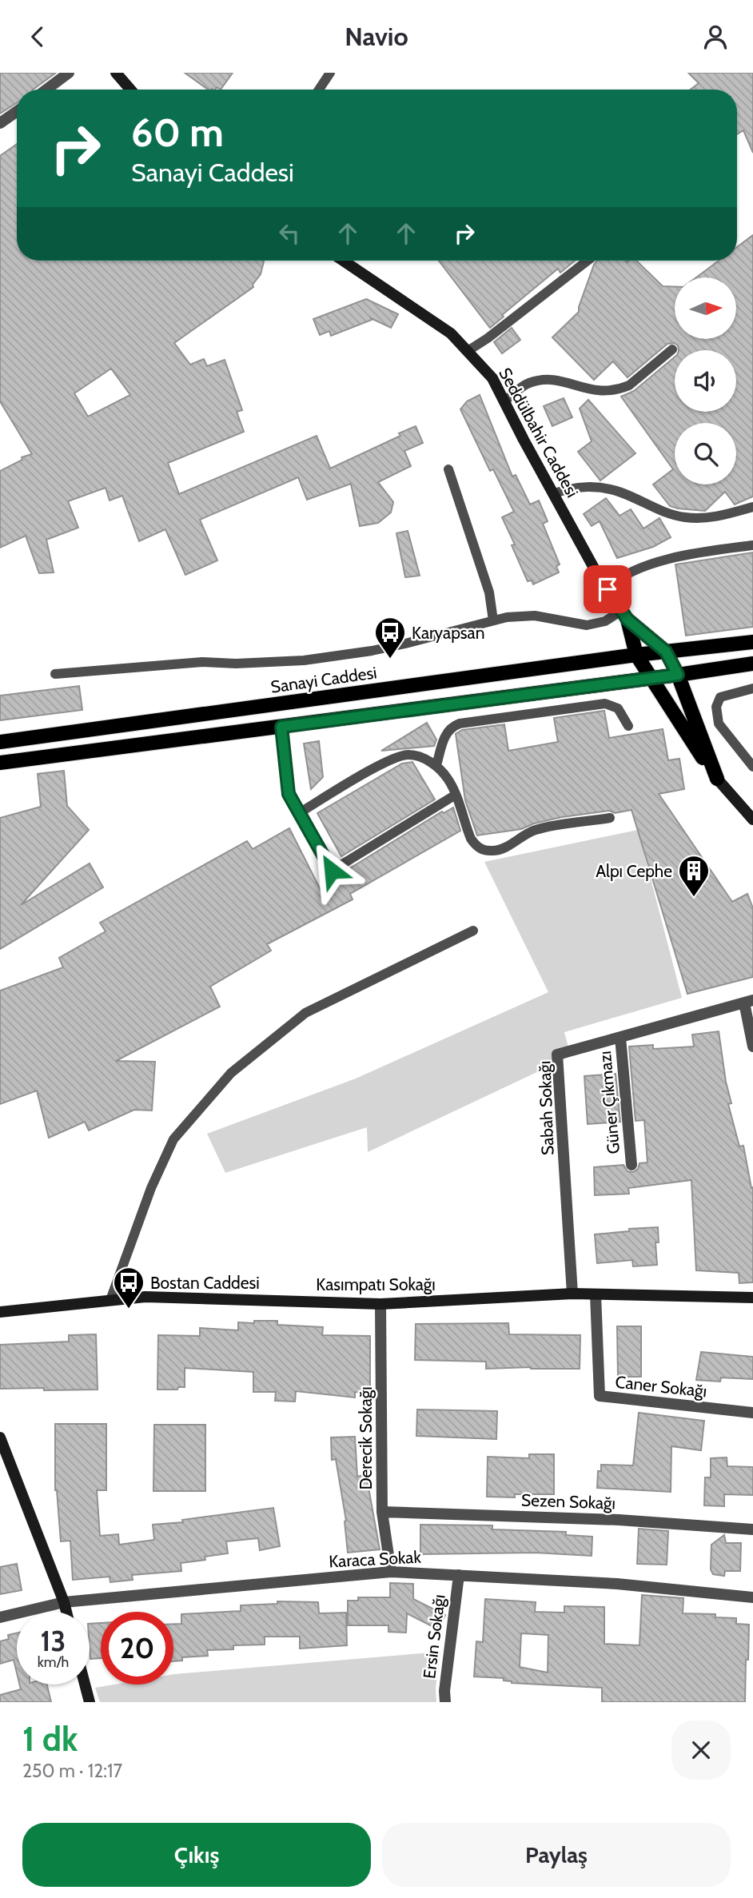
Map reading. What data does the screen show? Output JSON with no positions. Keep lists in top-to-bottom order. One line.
{"streets":{"main road":["Sanayi Caddesi"],"street":["Seddülbahir Caddesi","Güner Çıkmazı","Sabah Sokağı","Kasımpatı Sokağı","Caner Sokağı","Derecik Sokağı","Sezen Sokağı","Karaca Sokak","Ersin Sokağı"]},"crossings":[["Güner Çıkmazı","Sabah Sokağı"],["Sabah Sokağı","Kasımpatı Sokağı"],["Kasımpatı Sokağı","Caner Sokağı"],["Kasımpatı Sokağı","Derecik Sokağı"],["Derecik Sokağı","Sezen Sokağı"],["Derecik Sokağı","Karaca Sokak"],["Karaca Sokak","Ersin Sokağı"]],"places":{"bus stop":["Karyapsan","Bostan Caddesi"],"building":["Alpı Cephe"]},"north":"right","page":{"header":"Navio","turn":["60 m","Sanayi Caddesi"],"speed":"13 km/h","limit":"20","heading":["1 dk","250 m · 12:17"],"buttons":["Çıkış","Paylaş"]}}
